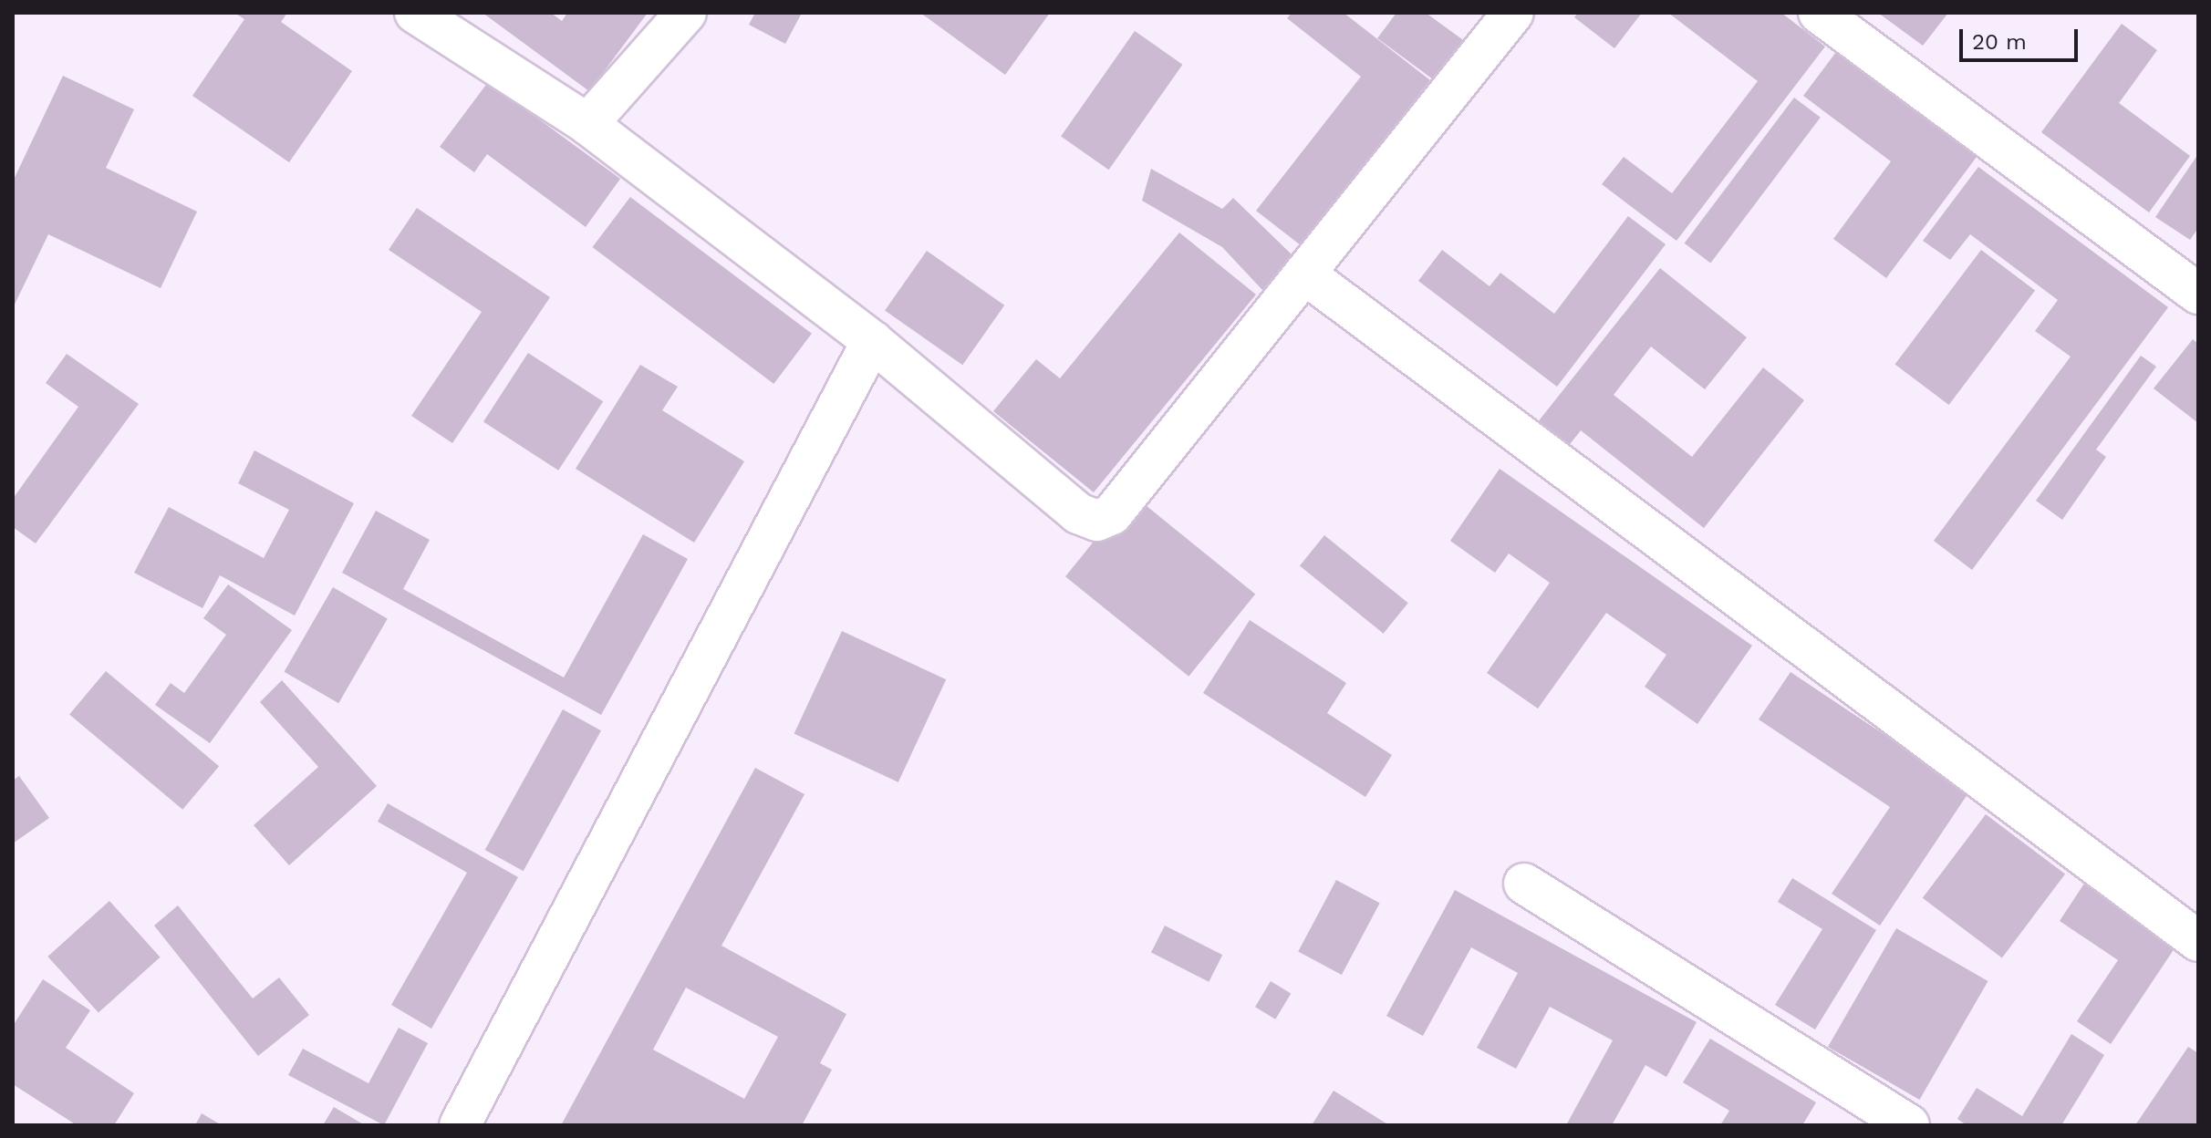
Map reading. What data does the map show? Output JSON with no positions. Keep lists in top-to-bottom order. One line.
{"scale_bar":"20 m"}
